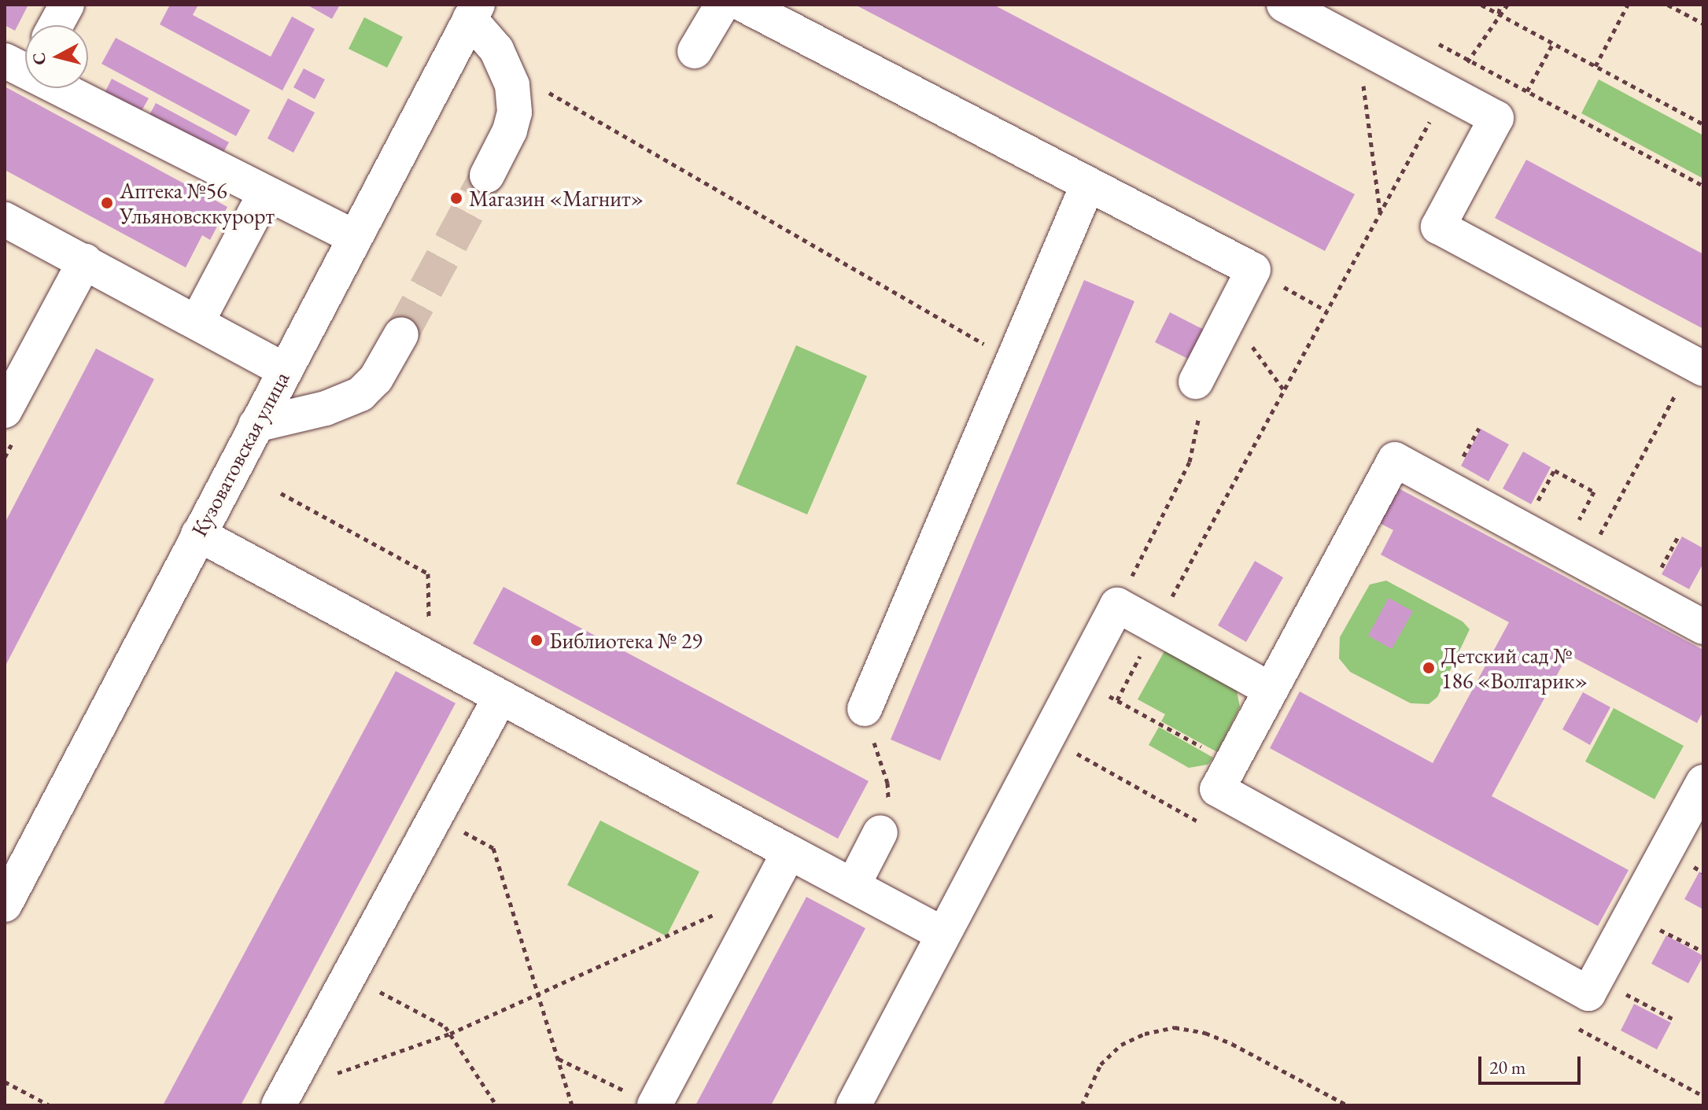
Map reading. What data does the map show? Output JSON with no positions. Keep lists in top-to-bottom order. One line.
{"streets":{"street":["Кузоватовская улица"]},"places":["Магазин «Магнит»","Аптека №56 Ульяновсккурорт","Библиотека № 29","Детский сад № 186 «Волгарик»"],"scale_bar":"20 m","north":"left"}
